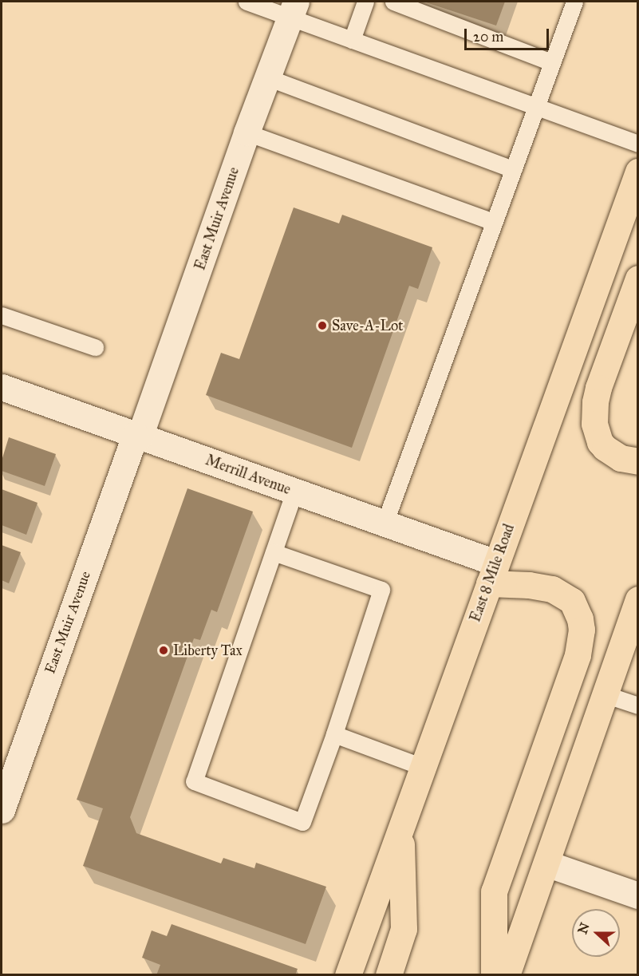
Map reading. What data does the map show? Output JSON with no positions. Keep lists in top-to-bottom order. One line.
{"streets":{"highway":["East 8 Mile Road"],"street":["East Muir Avenue","Merrill Avenue"]},"crossings":[["East Muir Avenue","Merrill Avenue"],["Merrill Avenue","East 8 Mile Road"]],"places":["Save-A-Lot","Liberty Tax"],"scale_bar":"20 m","north":"left"}
